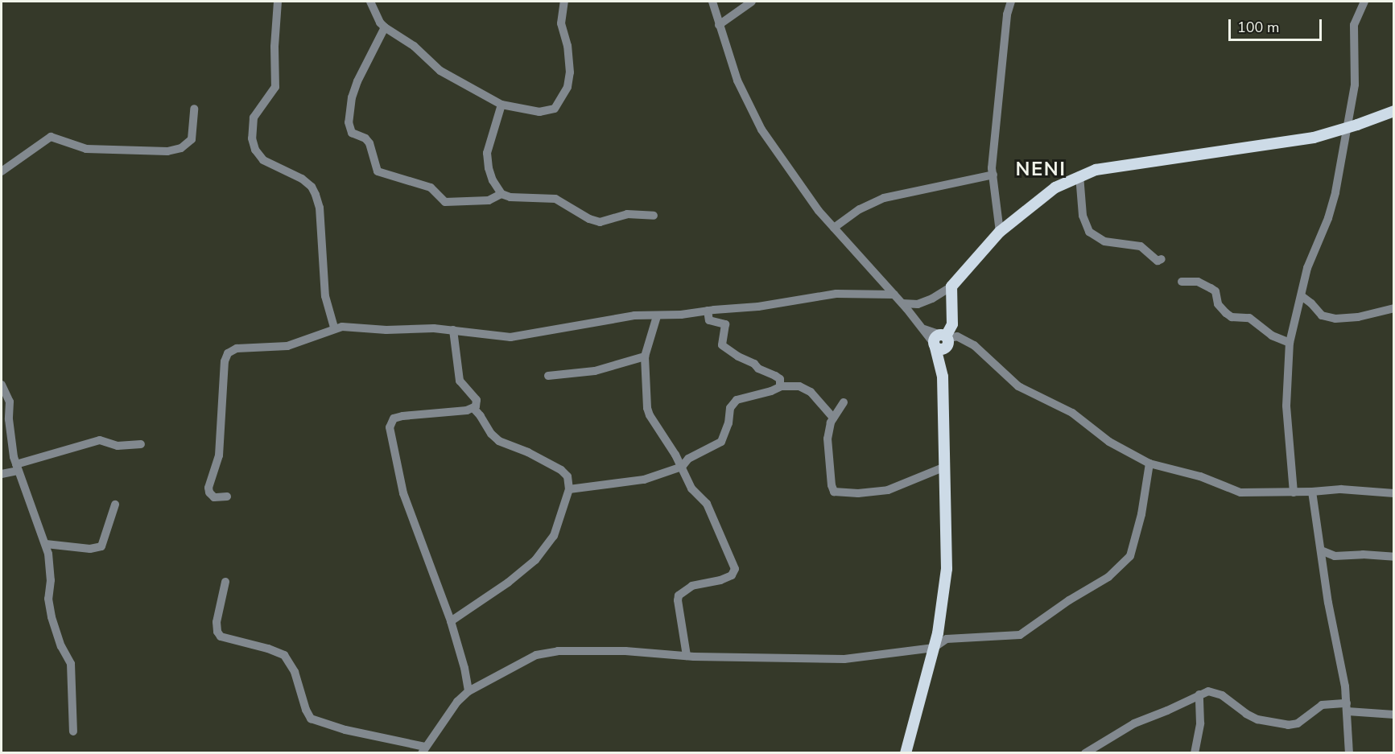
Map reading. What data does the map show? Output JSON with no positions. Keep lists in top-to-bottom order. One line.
{"districts":["NENI"],"scale_bar":"100 m"}
